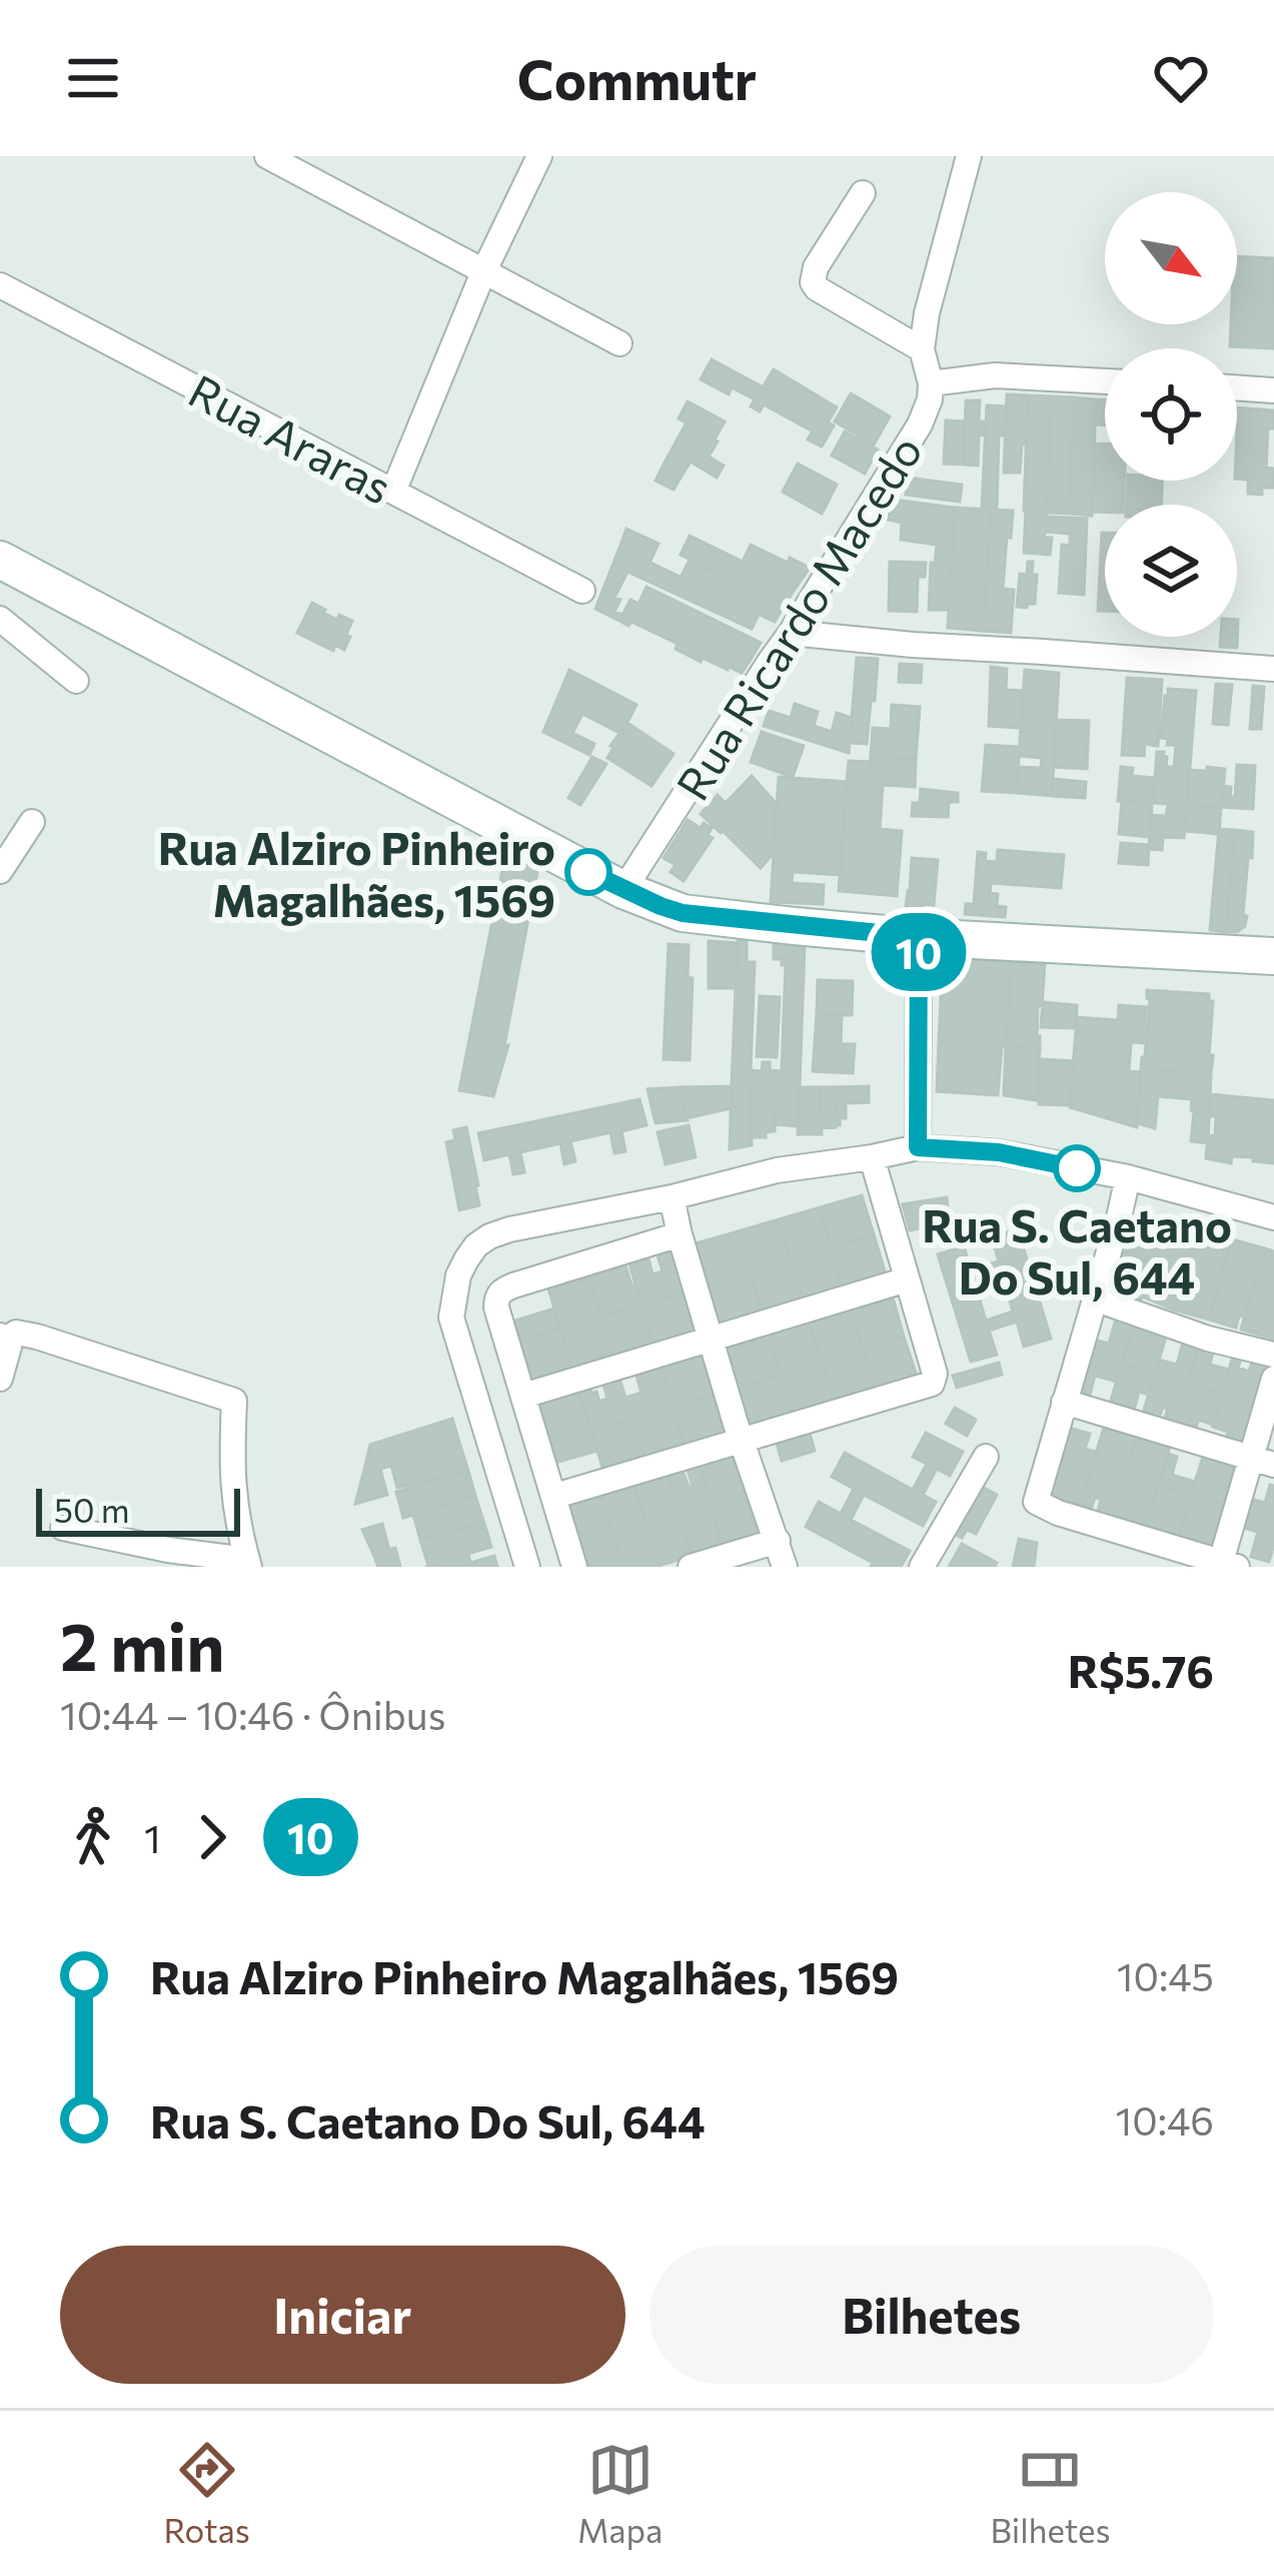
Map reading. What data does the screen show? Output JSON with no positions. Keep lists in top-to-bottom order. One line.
{"streets":{"street":["Rua Araras","Rua Ricardo Macedo"]},"places":["Rua Alziro Pinheiro Magalhães, 1569","Rua S. Caetano Do Sul, 644"],"lines":["bus line 10"],"scale_bar":"50 m","north":"bottom right","page":{"header":"Commutr","on_map":"10","scale":"50 m","heading":["2 min","10:44 – 10:46 · Ônibus","R$5.76"],"legs":["1","10"],"list":[{"name":"Rua Alziro Pinheiro Magalhães, 1569","value":"10:45"},{"name":"Rua S. Caetano Do Sul, 644","value":"10:46"}],"buttons":["Iniciar","Bilhetes"],"tabs":["Rotas","Mapa","Bilhetes"]}}
